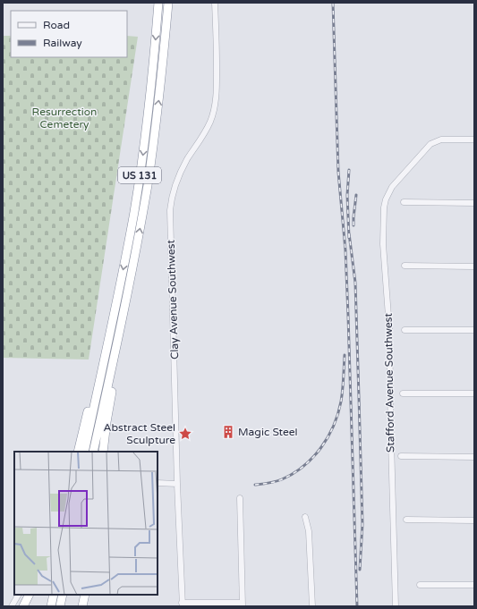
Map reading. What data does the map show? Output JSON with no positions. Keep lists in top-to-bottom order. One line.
{"streets":{"highway":["US 131"],"street":["Clay Avenue Southwest","Stafford Avenue Southwest"]},"parks":["Resurrection Cemetery"],"places":{"building":["Magic Steel"],"place":["Abstract Steel Sculpture"]},"legend":["Road","Railway"]}
